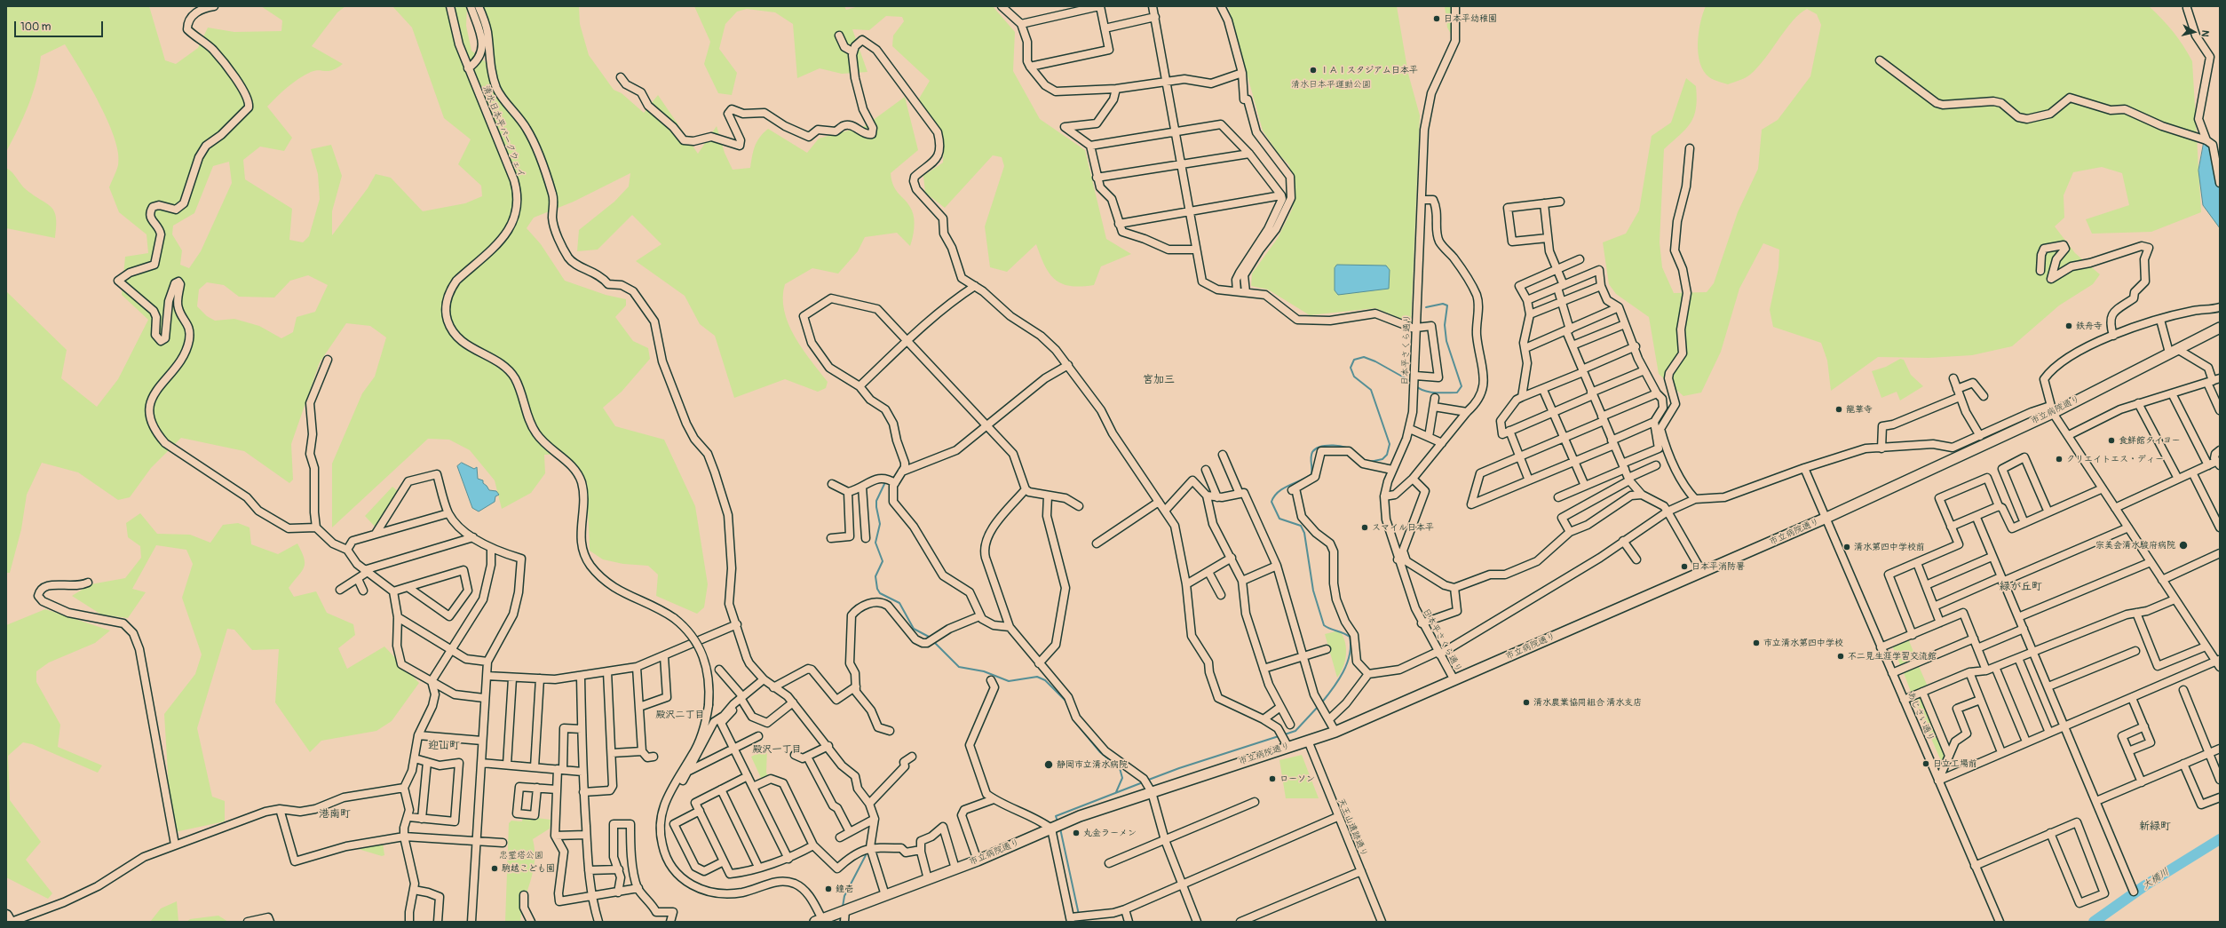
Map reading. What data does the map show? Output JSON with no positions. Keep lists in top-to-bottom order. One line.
{"streets":{"main road":["市立病院通り"],"street":["清水日本平パークウェイ","日本平さくら通り","あじさい通り","天王山遺跡通り"]},"crossings":[["清水日本平パークウェイ","市立病院通り"],["日本平さくら通り","市立病院通り"],["市立病院通り","あじさい通り"],["市立病院通り","天王山遺跡通り"]],"districts":["宮加三","緑が丘町","殿沢二丁目","迎山町","殿沢一丁目","港南町","新緑町"],"water":["大橋川"],"parks":["清水日本平運動公園","忠霊塔公園"],"places":["日本平幼稚園","ＩＡＩスタジアム日本平","鉄舟寺","龍華寺","食鮮館タイヨー","クリエイトエス・ディー","スマイル日本平","宗美会清水駿府病院","清水第四中学校前","日本平消防署","市立清水第四中学校","不二見生涯学習交流館","清水農業協同組合 清水支店","日立工場前","静岡市立清水病院","ローソン","丸金ラーメン","駒越こども園","鐘壱"],"scale_bar":"100 m","north":"right"}
